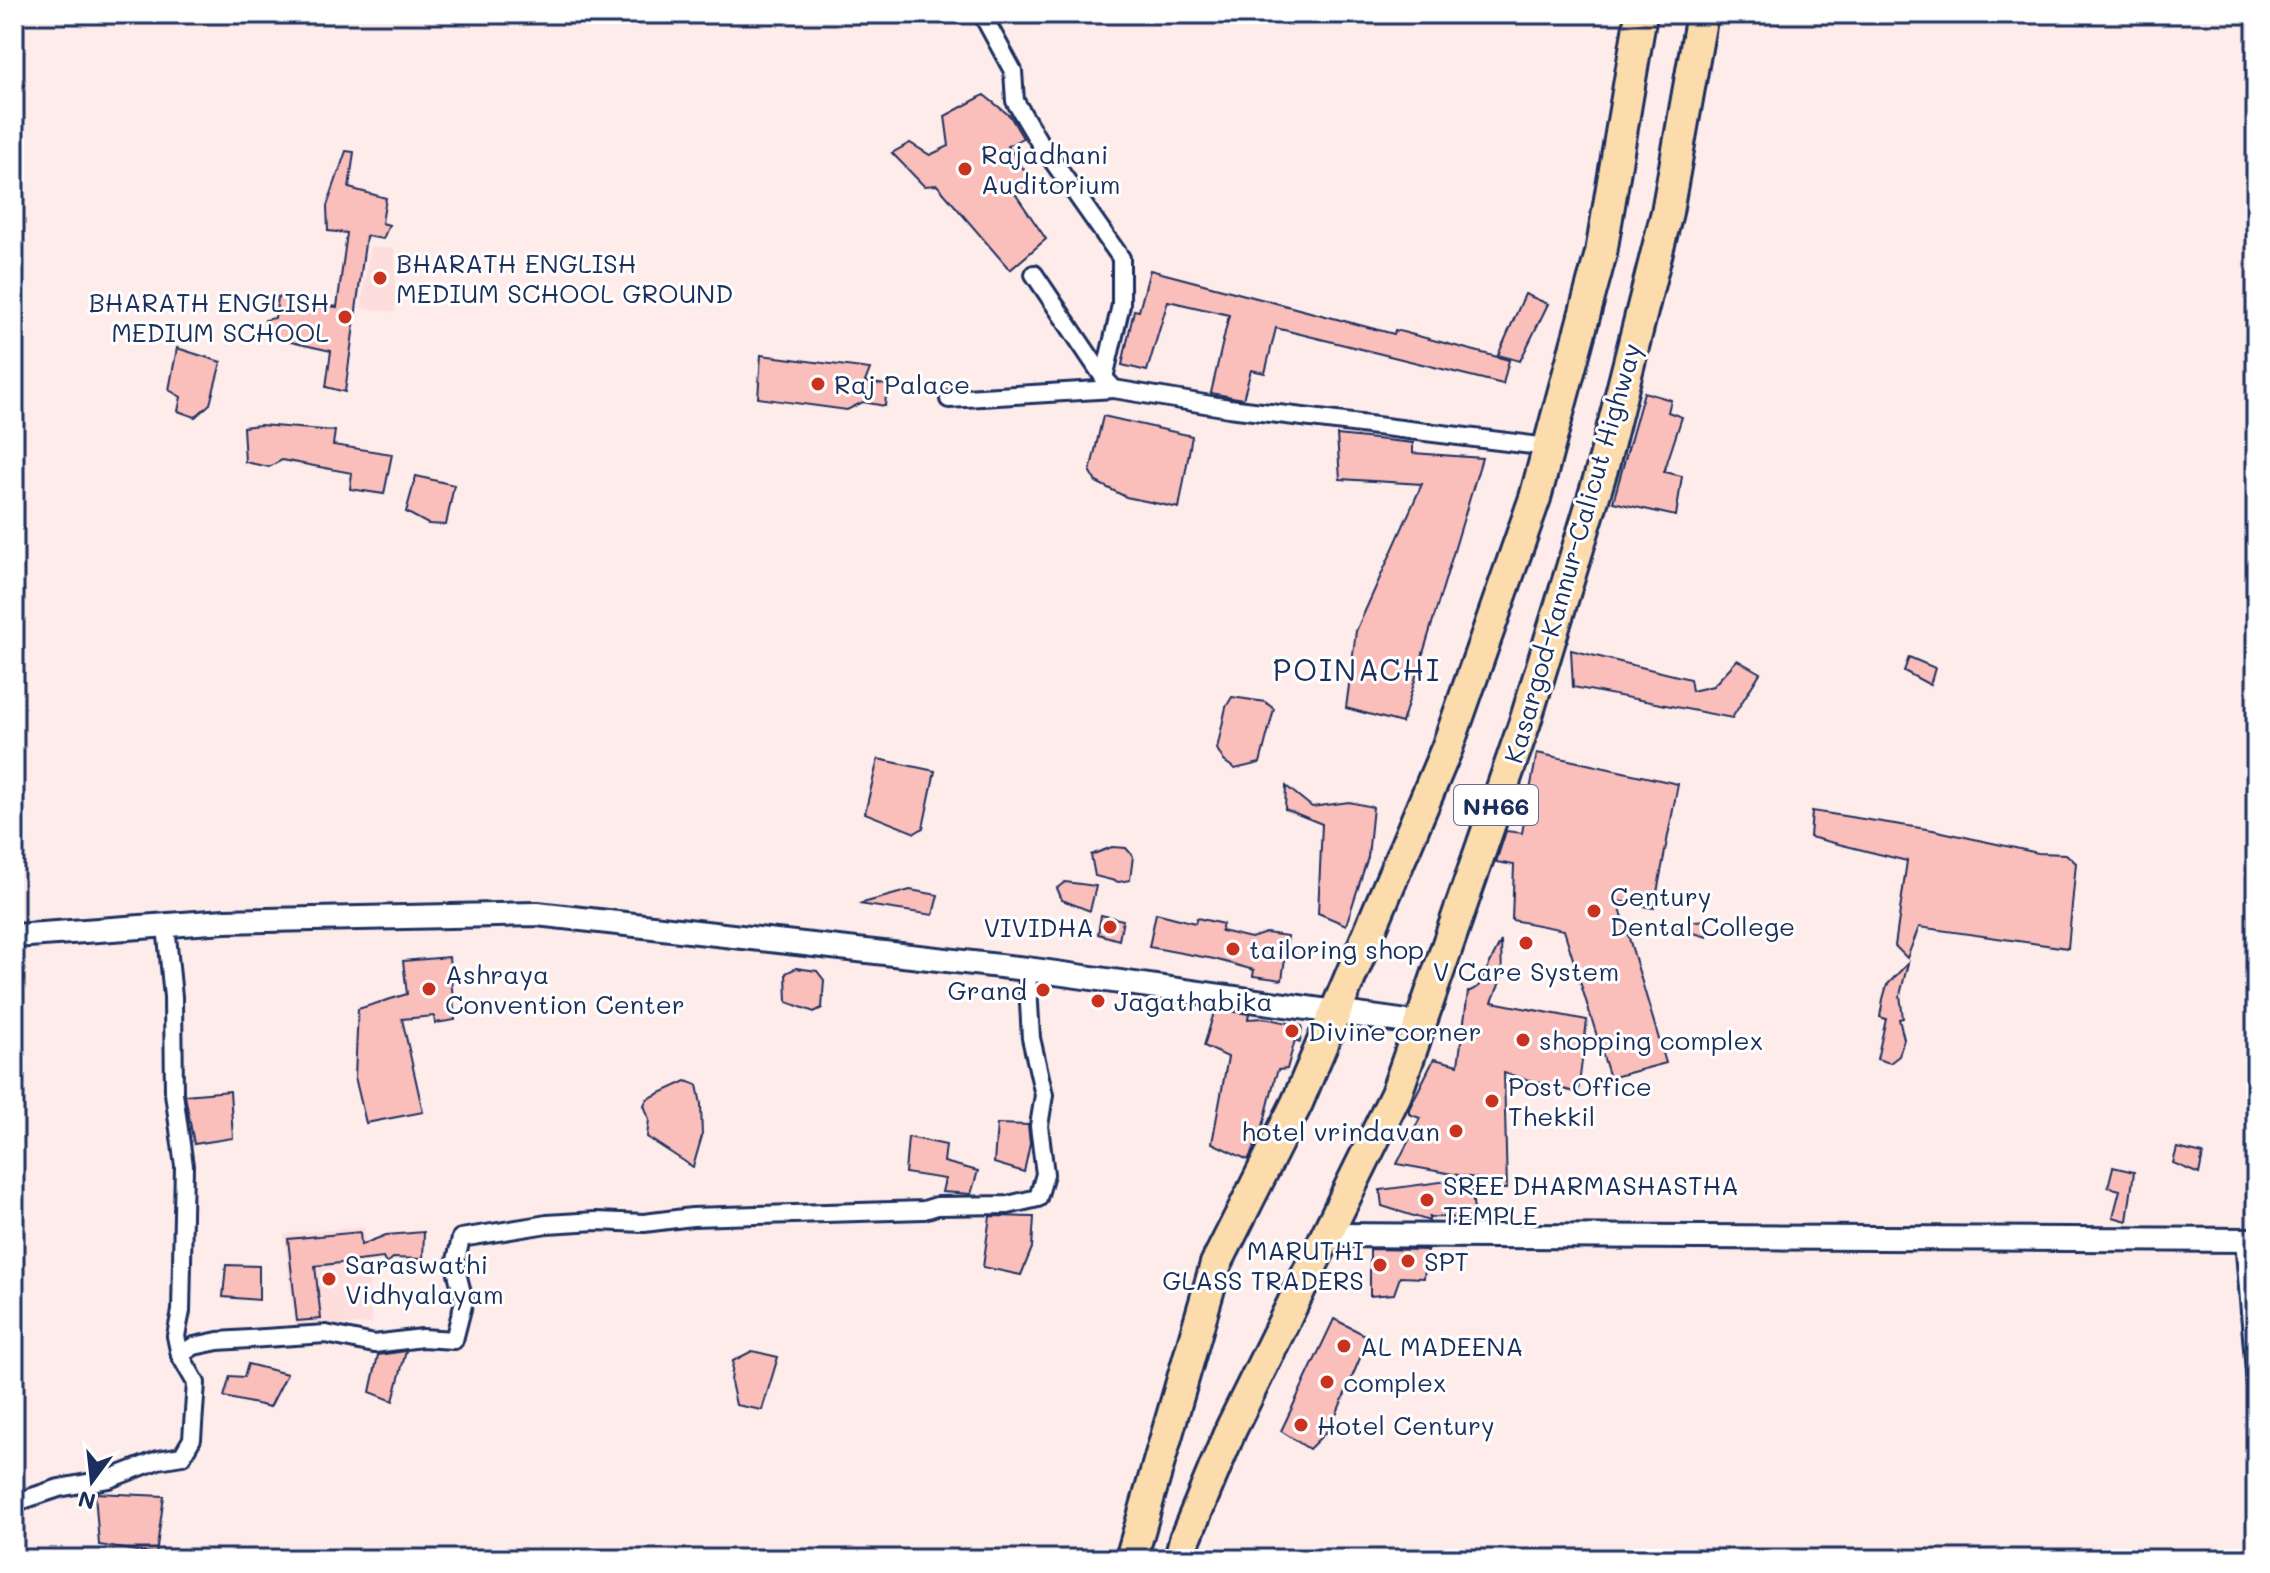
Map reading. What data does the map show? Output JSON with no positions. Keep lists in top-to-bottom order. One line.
{"streets":{"highway":["Kasargod-Kannur-Calicut Highway","NH66"]},"districts":["POINACHI"],"places":["Rajadhani Auditorium","BHARATH ENGLISH MEDIUM SCHOOL GROUND","BHARATH ENGLISH MEDIUM SCHOOL","Raj Palace","Century Dental College","VIVIDHA","V Care System","tailoring shop","Ashraya Convention Center","Grand","Jagathabika","Divine corner","shopping complex","Post Office Thekkil","hotel vrindavan","SREE DHARMASHASTHA TEMPLE","SPT","MARUTHI GLASS TRADERS","Saraswathi Vidhyalayam","AL MADEENA","complex","Hotel Century"],"north":"bottom"}
